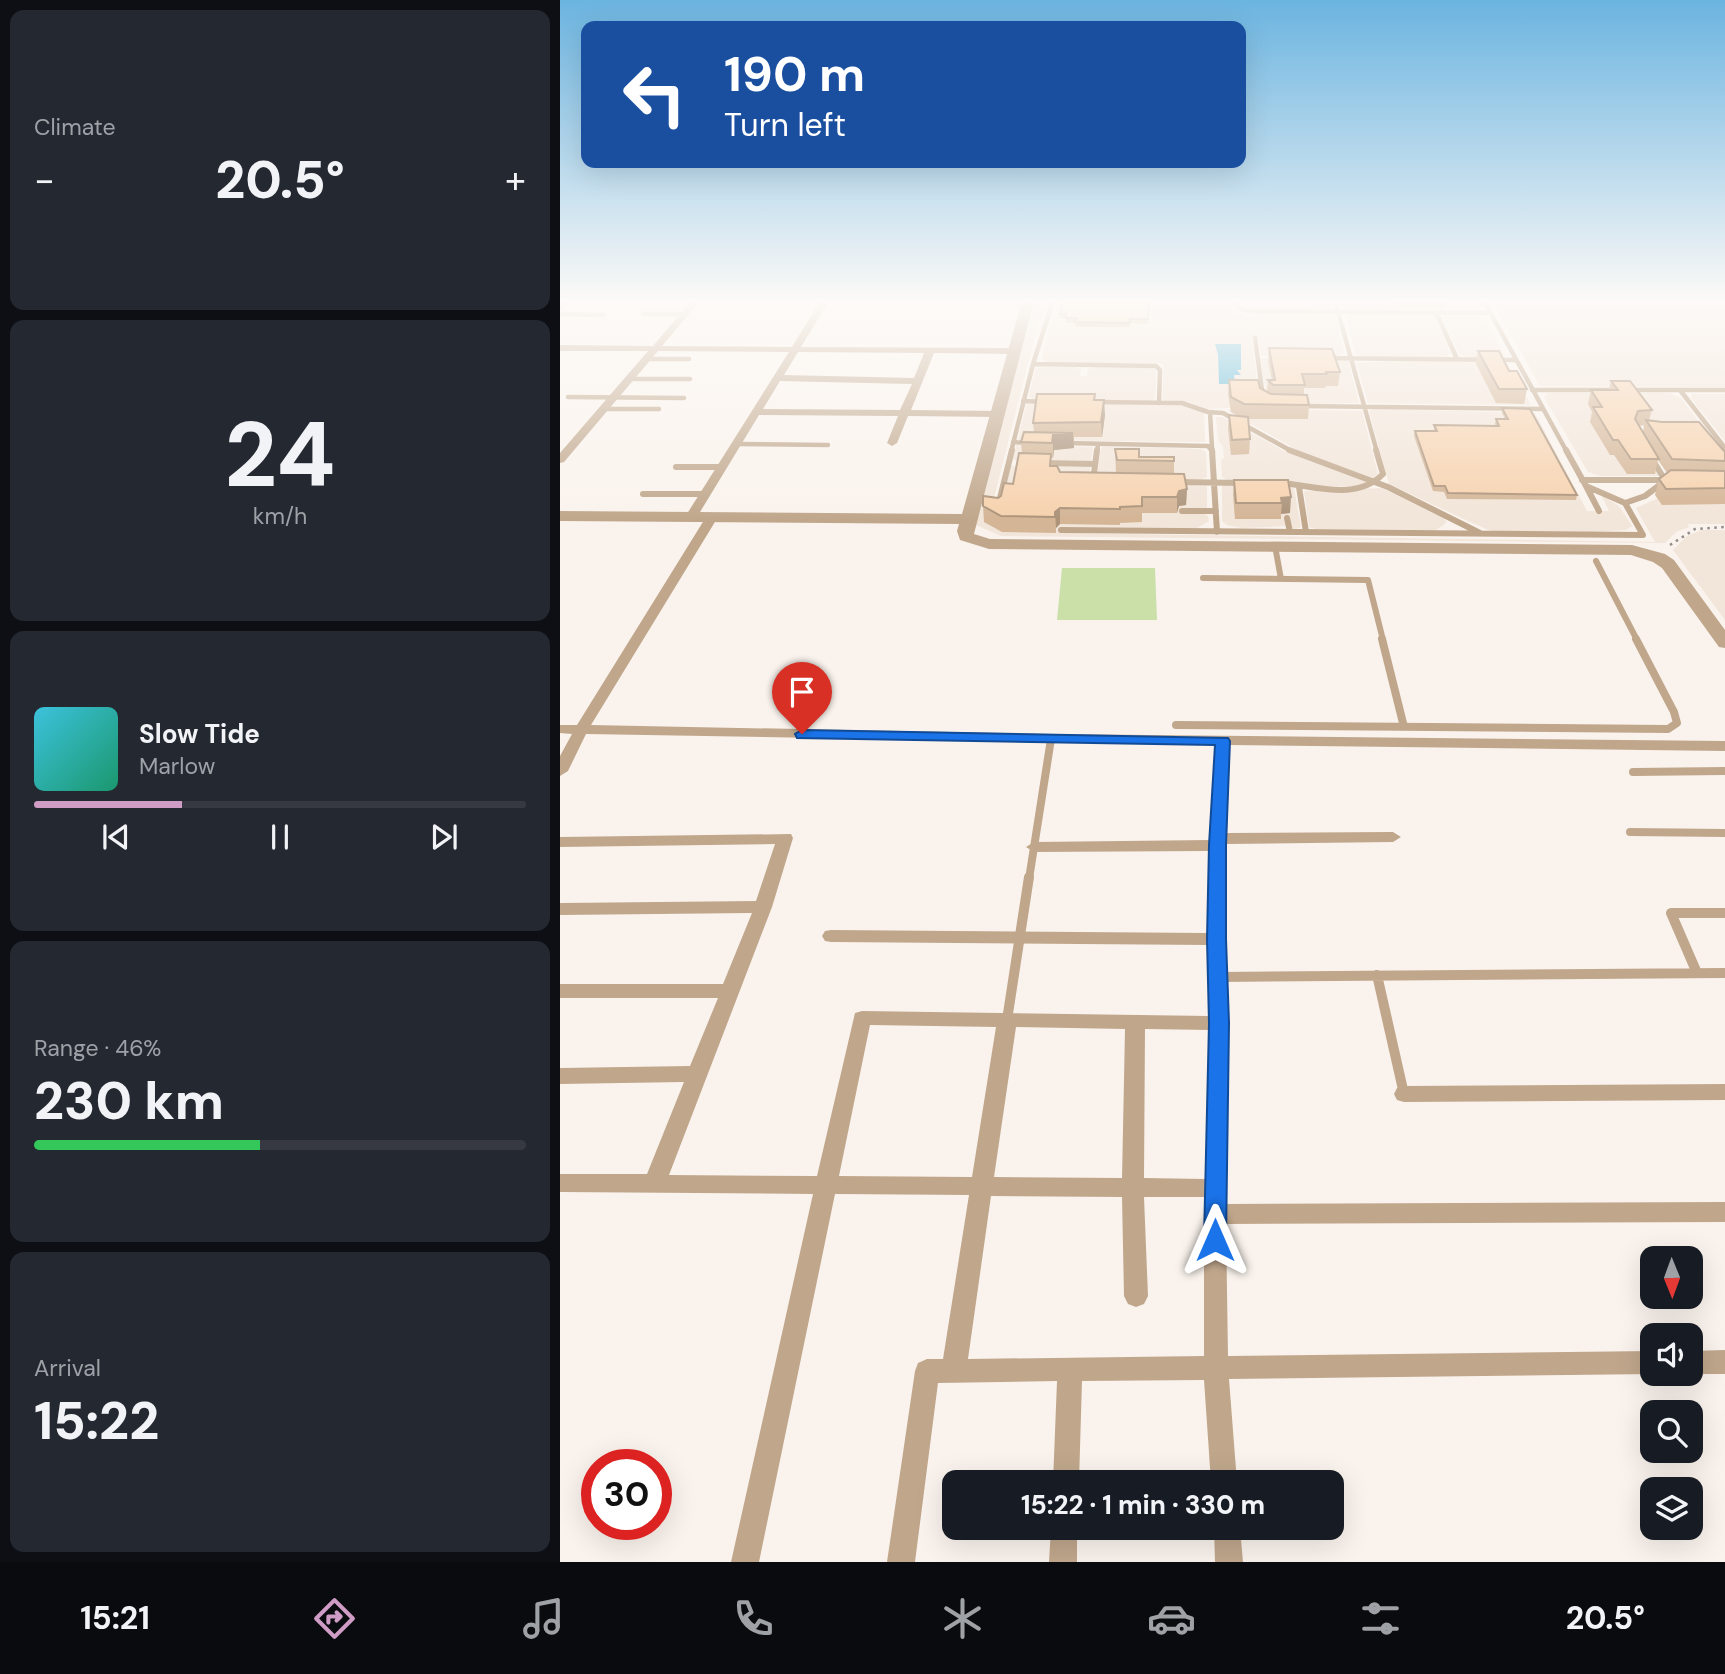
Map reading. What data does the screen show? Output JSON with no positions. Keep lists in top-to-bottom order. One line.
{"north":"bottom","page":{"tile":["Climate",["24","km/h"],["Range · 46%","230 km"],["Arrival","15:22"]],"turn":["190 m","Turn left"],"heat":["−","20.5°","+"],"song":["Slow Tide","Marlow"],"limit":"30","trip":"15:22 · 1 min · 330 m","tabs":["15:21","20.5°"]}}
